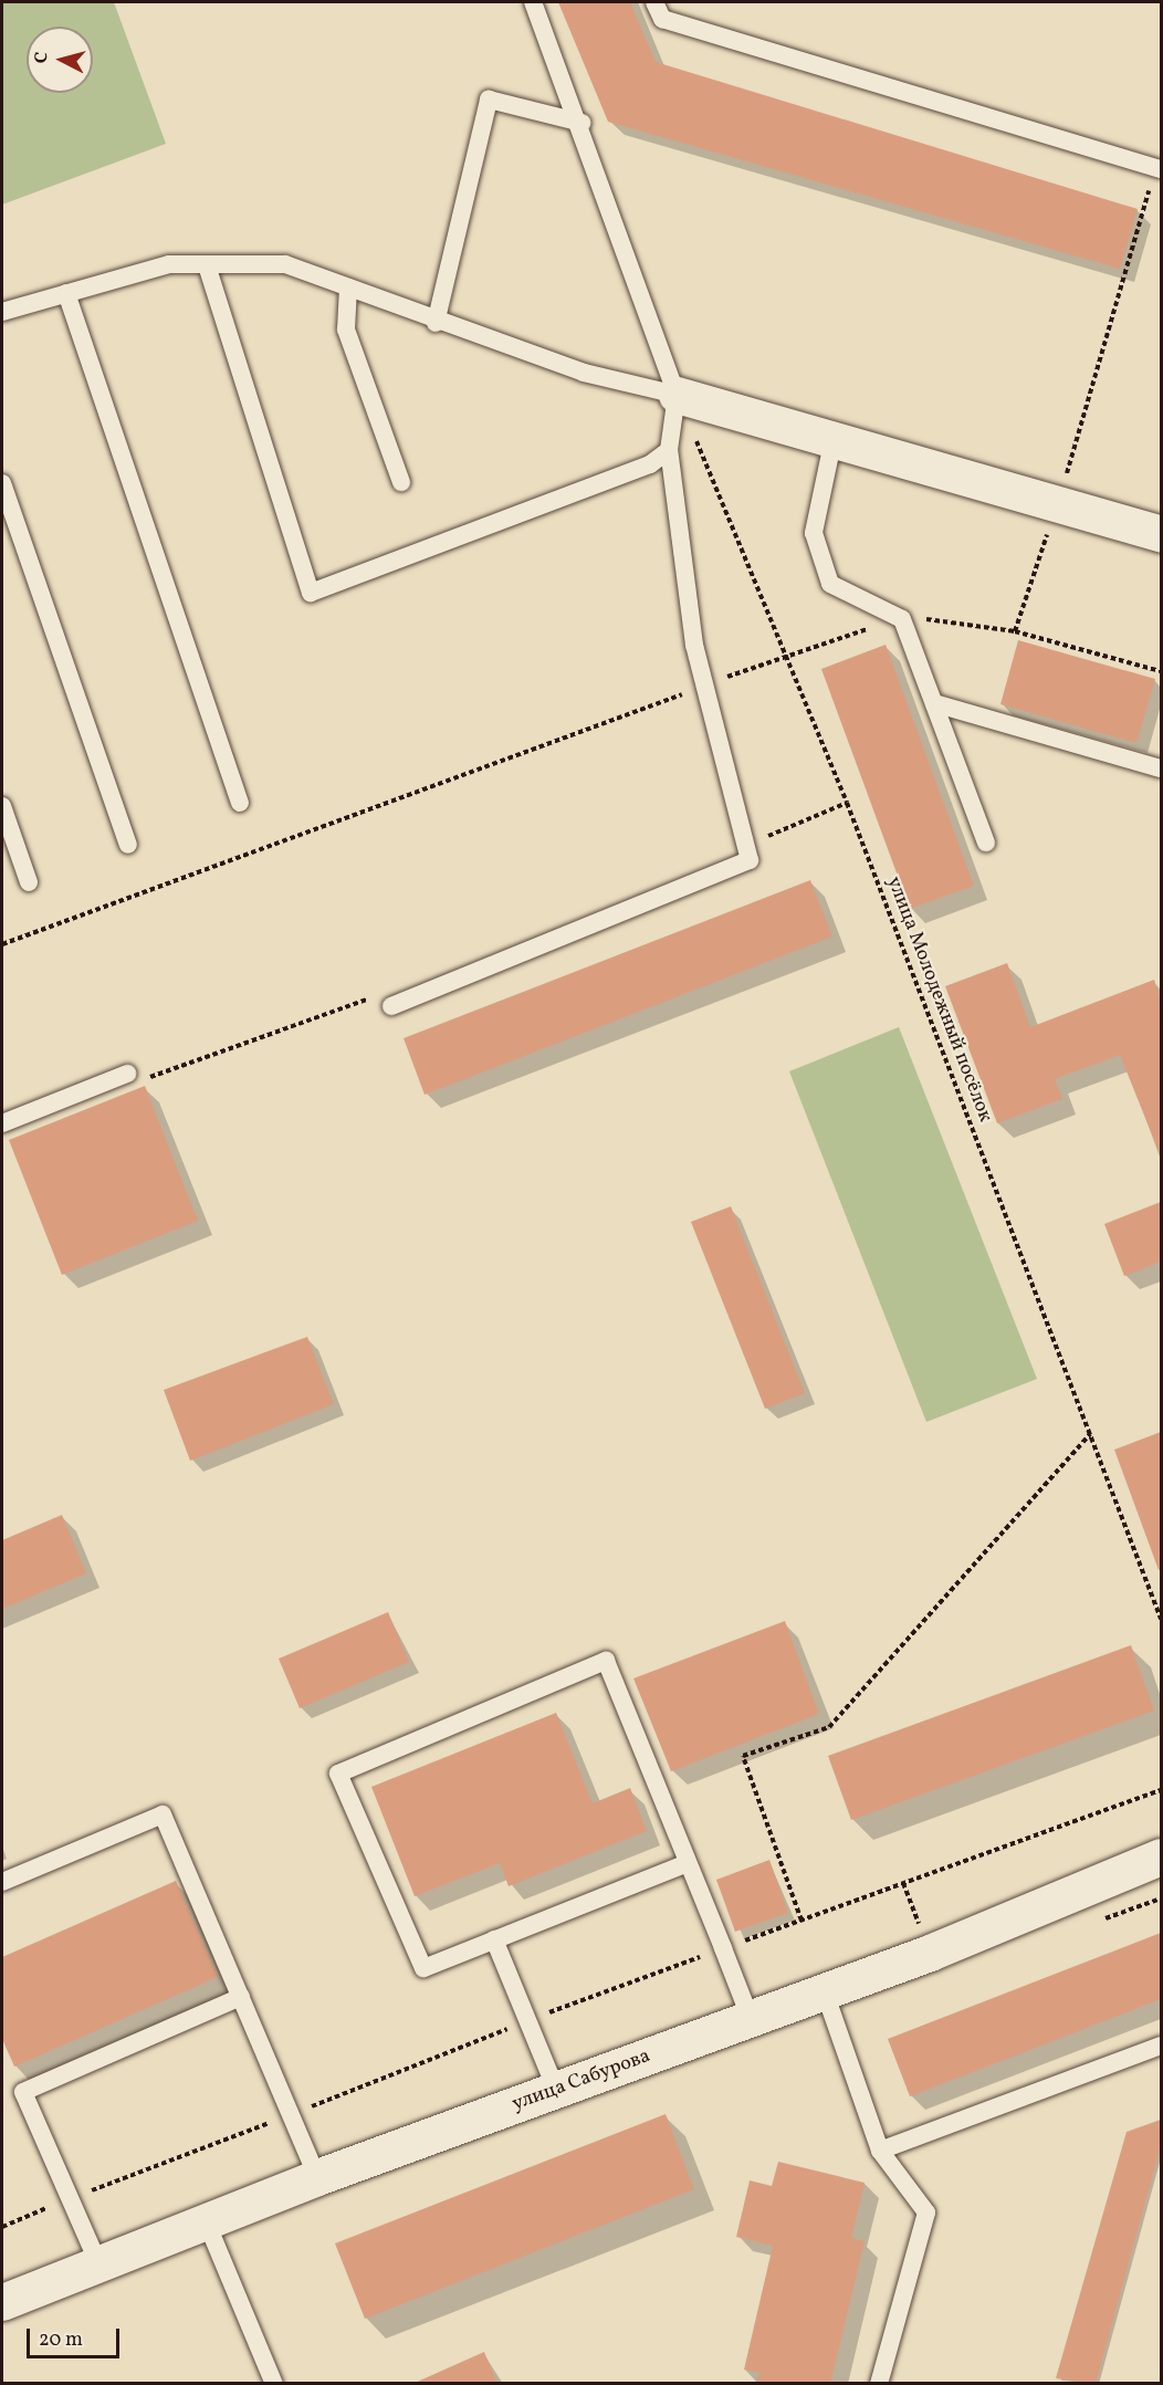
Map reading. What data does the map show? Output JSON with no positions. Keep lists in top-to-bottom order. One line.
{"streets":{"street":["улица Сабурова"],"path":["улица Молодежный посёлок"]},"scale_bar":"20 m","north":"left"}
